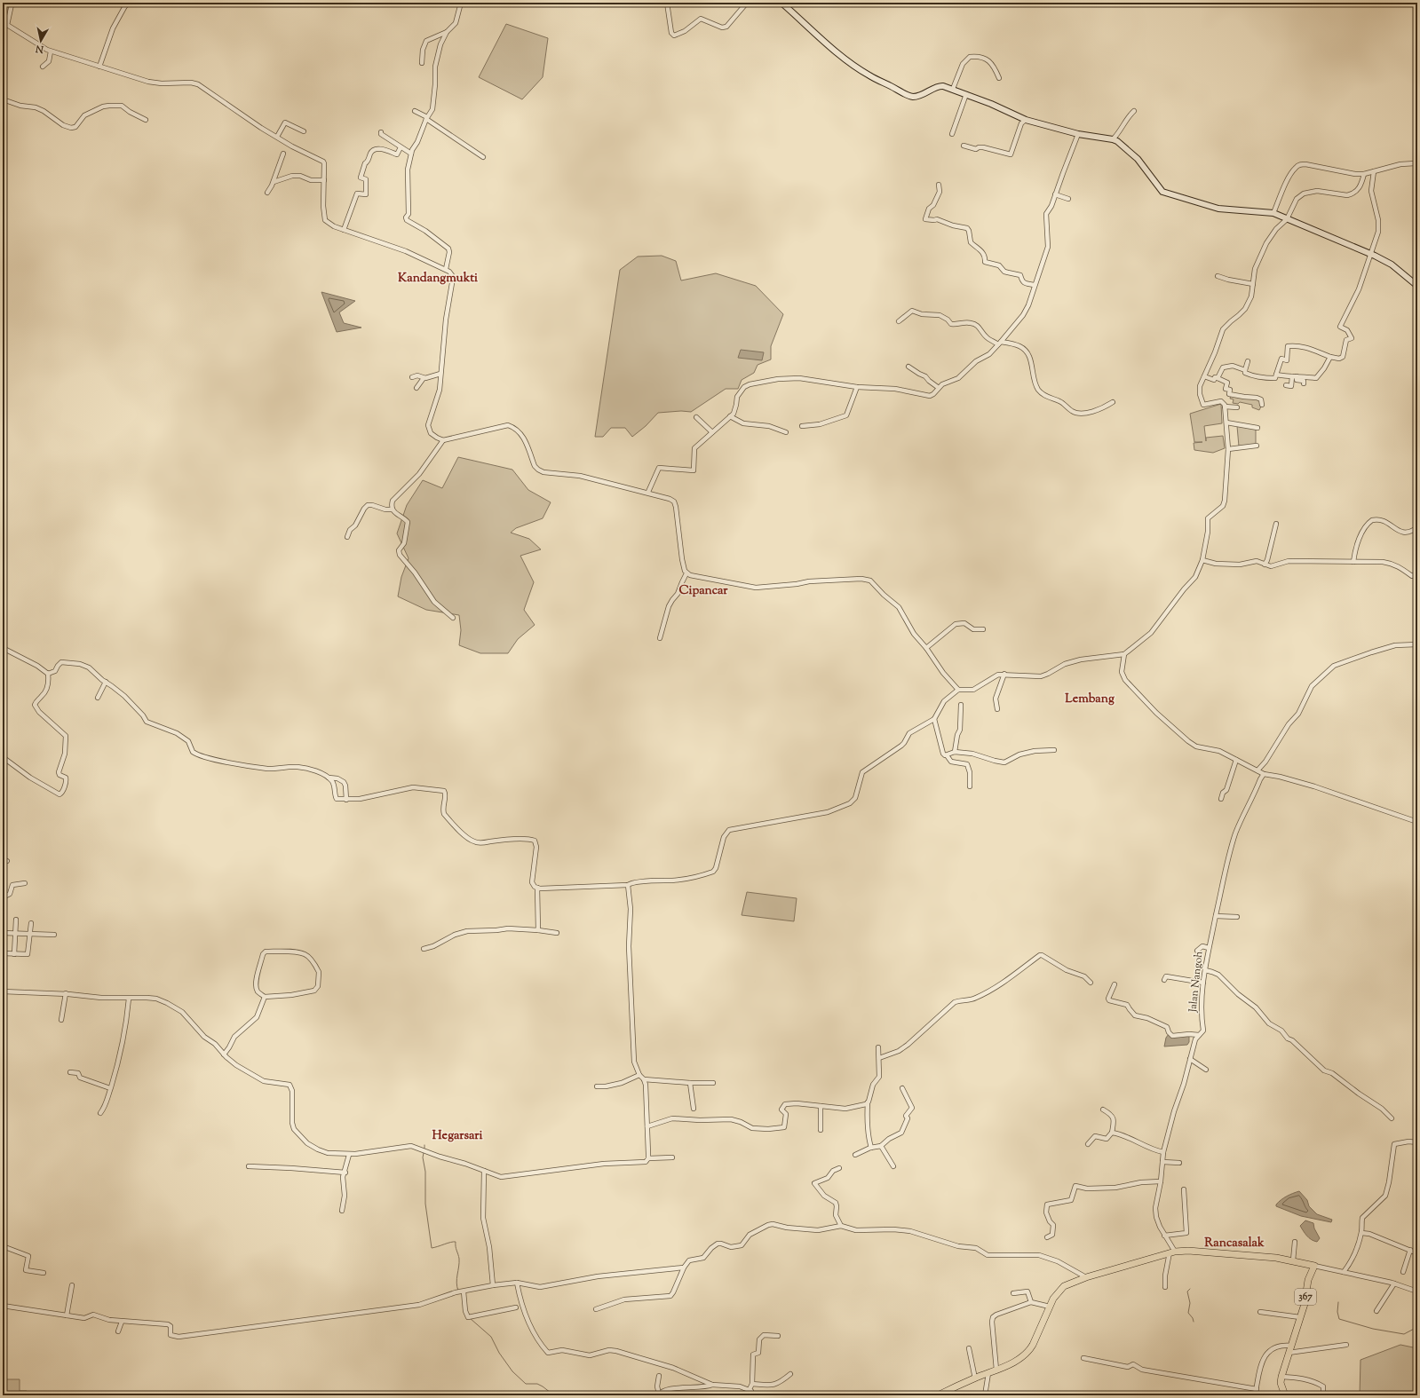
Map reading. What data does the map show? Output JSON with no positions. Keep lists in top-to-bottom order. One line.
{"streets":{"main road":["367"],"street":["Jalan Nangoh"]},"districts":["Kandangmukti","Cipancar","Lembang","Hegarsari","Rancasalak"],"north":"bottom"}
